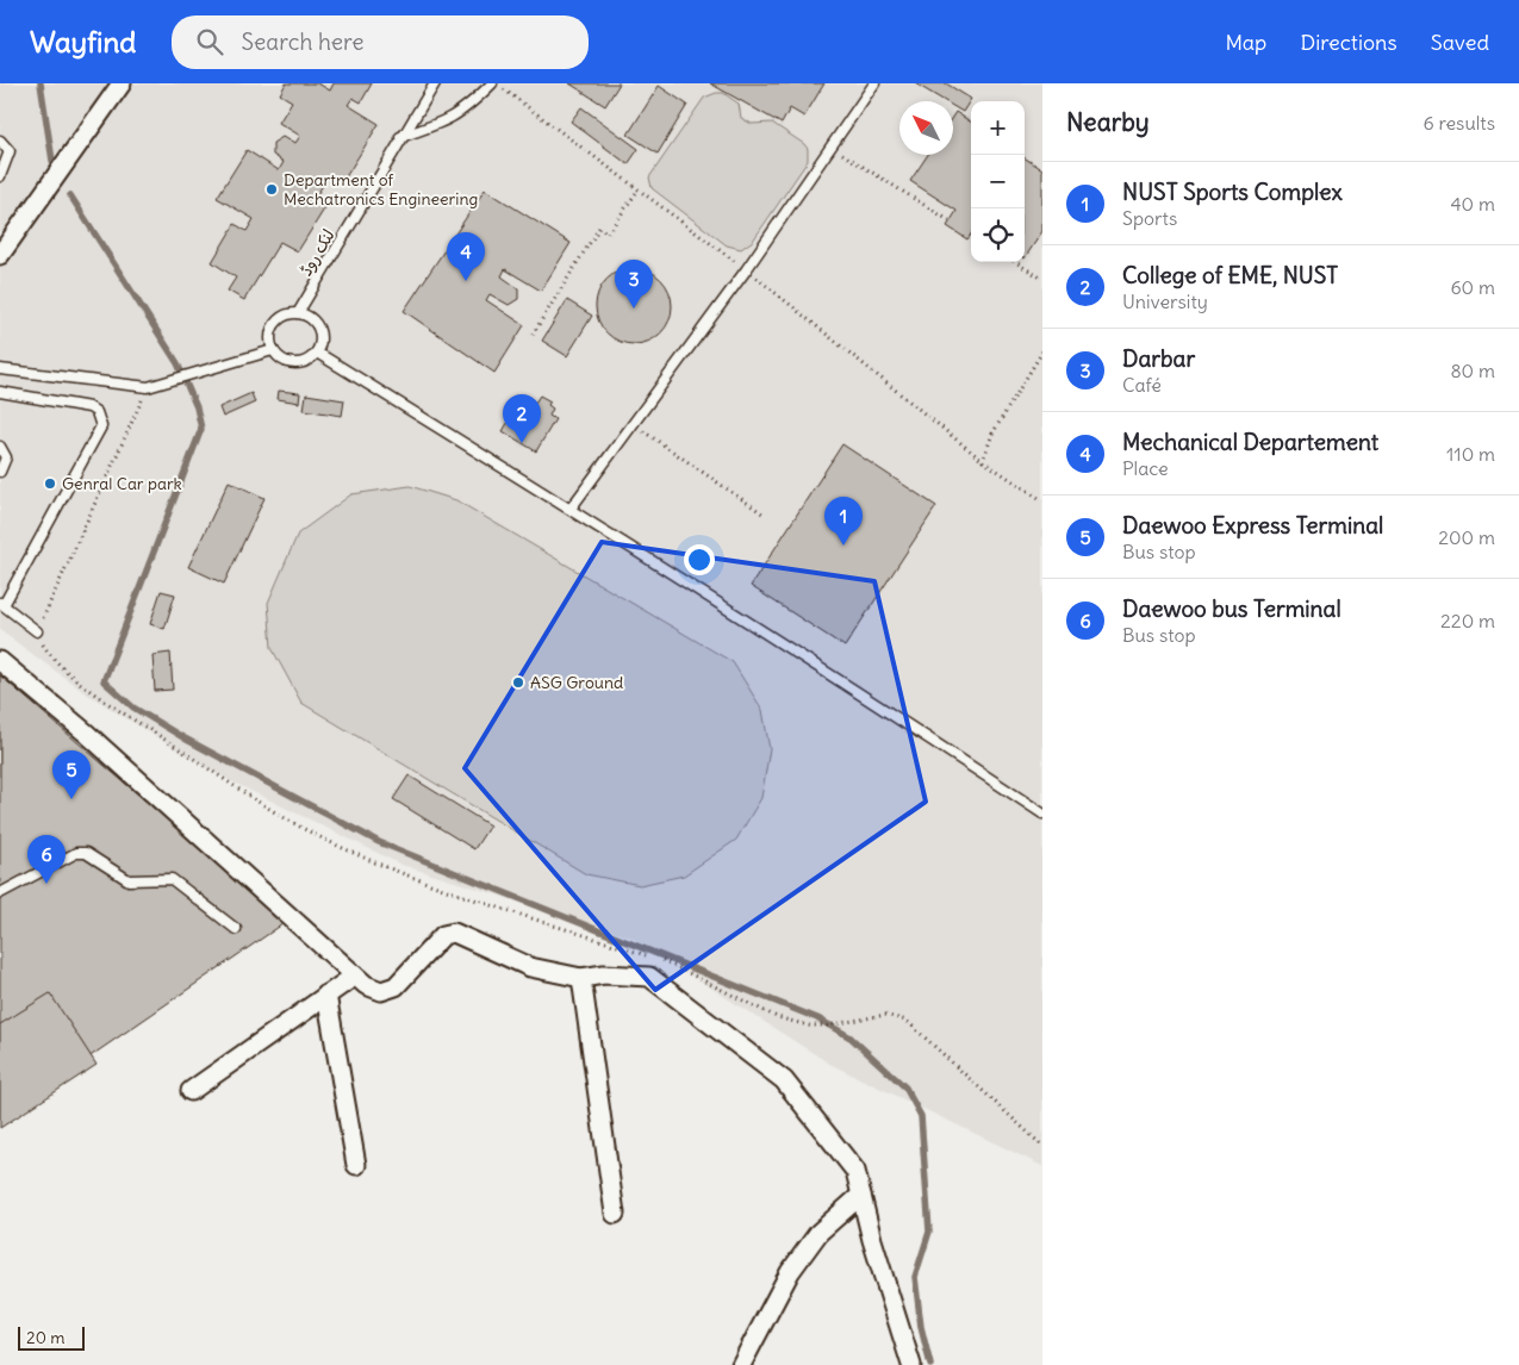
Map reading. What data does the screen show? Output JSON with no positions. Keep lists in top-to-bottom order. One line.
{"streets":{"lane":["لنک روڈ"]},"places":["Department of Mechatronics Engineering","Genral Car park","ASG Ground"],"scale_bar":"20 m","north":"top left","page":{"header":"Wayfind","search":"Search here","nav":["Map","Directions","Saved"],"heading":["Nearby","6 results"],"map_buttons":["+","−"],"list":[{"mark":"1","name":"NUST Sports Complex","note":"Sports","value":"40 m"},{"mark":"2","name":"College of EME, NUST","note":"University","value":"60 m"},{"mark":"3","name":"Darbar","note":"Café","value":"80 m"},{"mark":"4","name":"Mechanical Departement","note":"Place","value":"110 m"},{"mark":"5","name":"Daewoo Express Terminal","note":"Bus stop","value":"200 m"},{"mark":"6","name":"Daewoo bus Terminal","note":"Bus stop","value":"220 m"}],"pins":["4","3","2","1","5","6"],"scale":"20 m"}}
